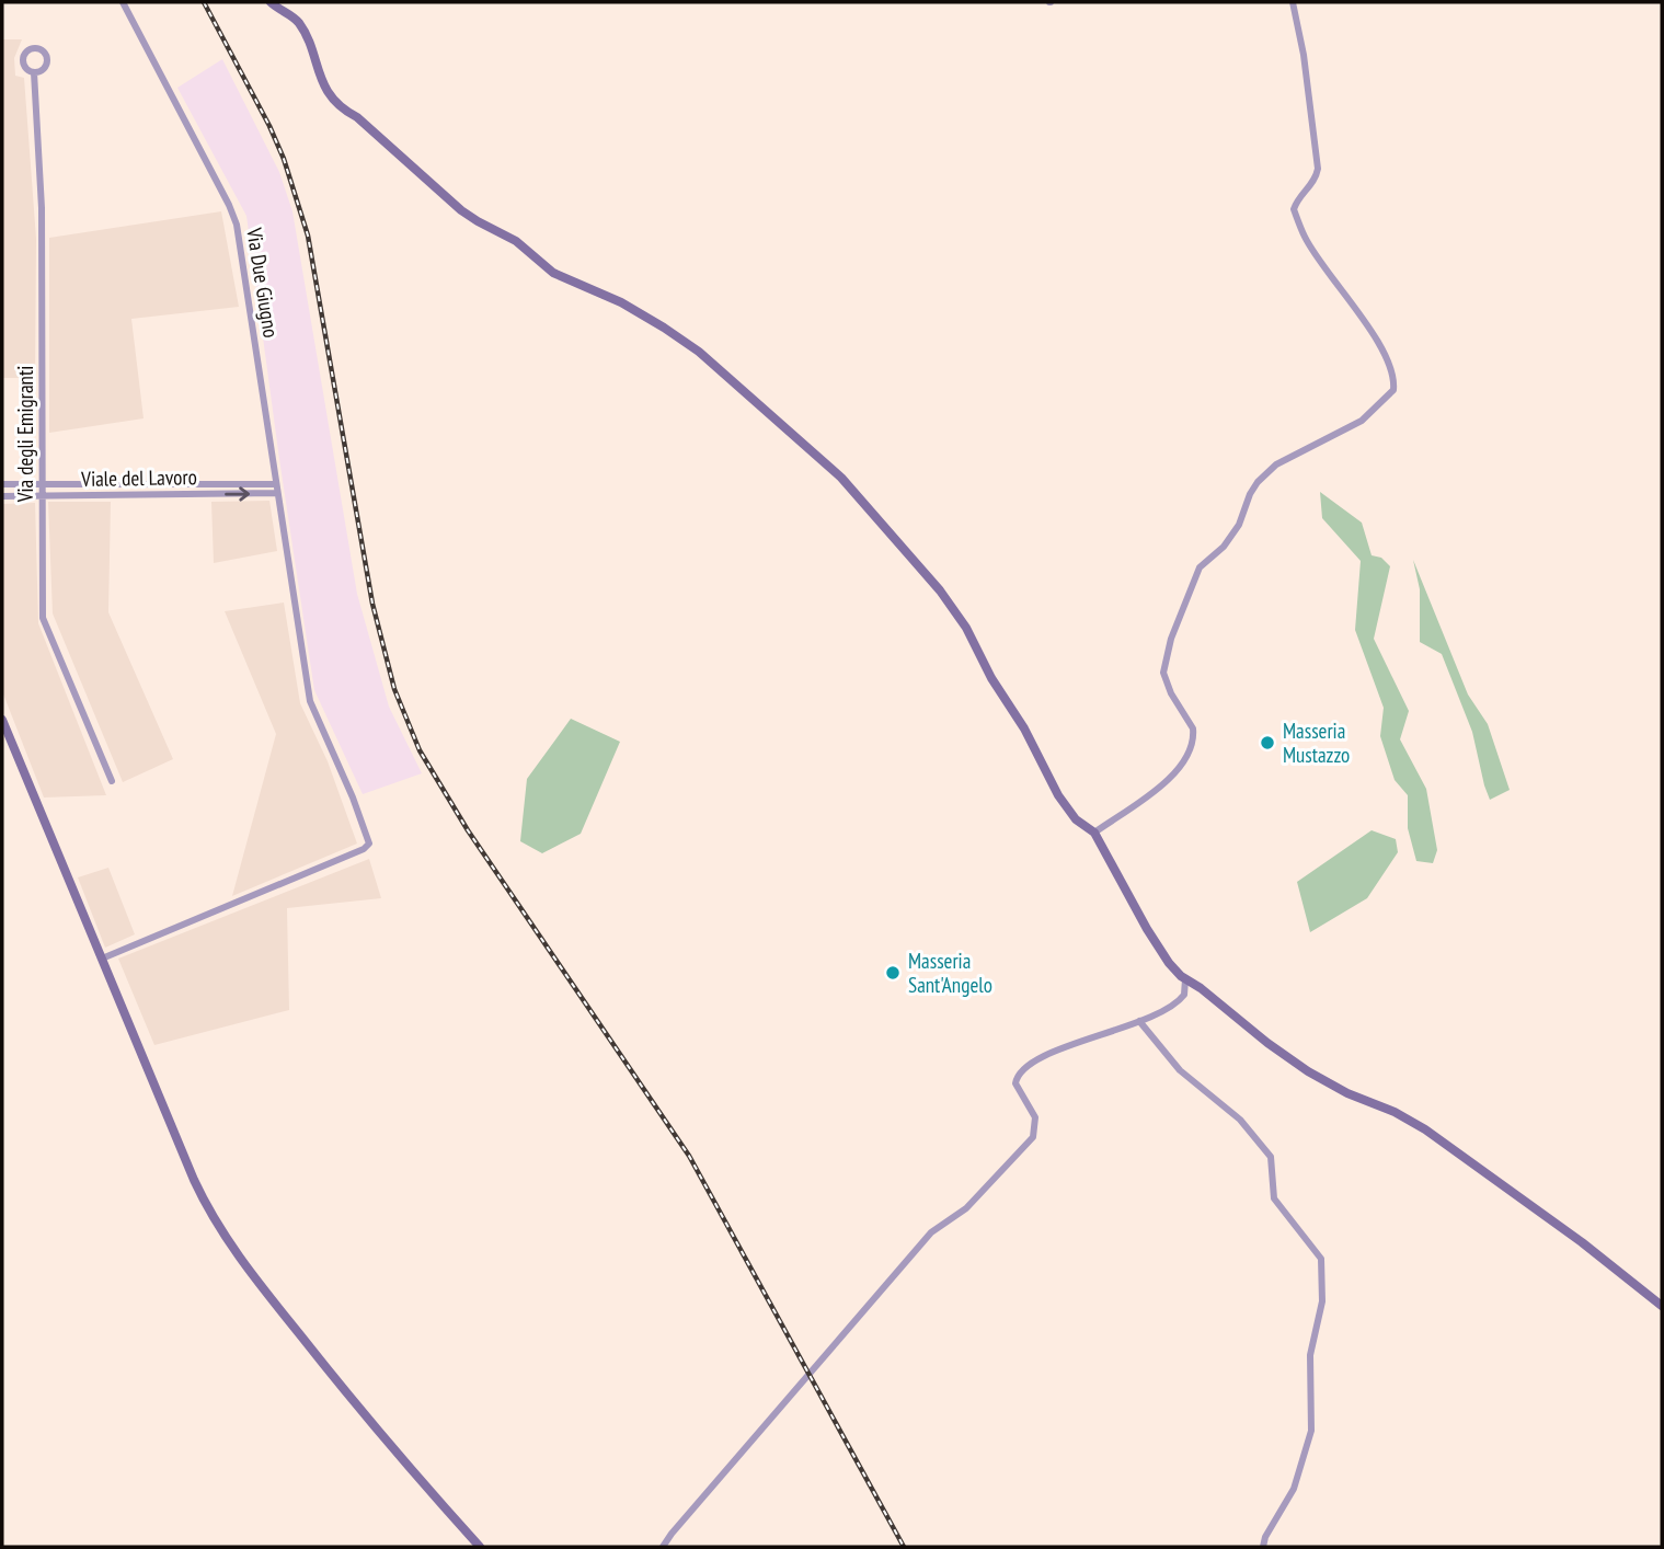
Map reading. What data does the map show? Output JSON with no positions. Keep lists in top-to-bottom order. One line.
{"streets":{"street":["Via Due Giugno","Via degli Emigranti","Viale del Lavoro"]},"crossings":[["Via Due Giugno","Viale del Lavoro"],["Via degli Emigranti","Viale del Lavoro"]],"places":["Masseria Mustazzo","Masseria Sant'Angelo"]}
